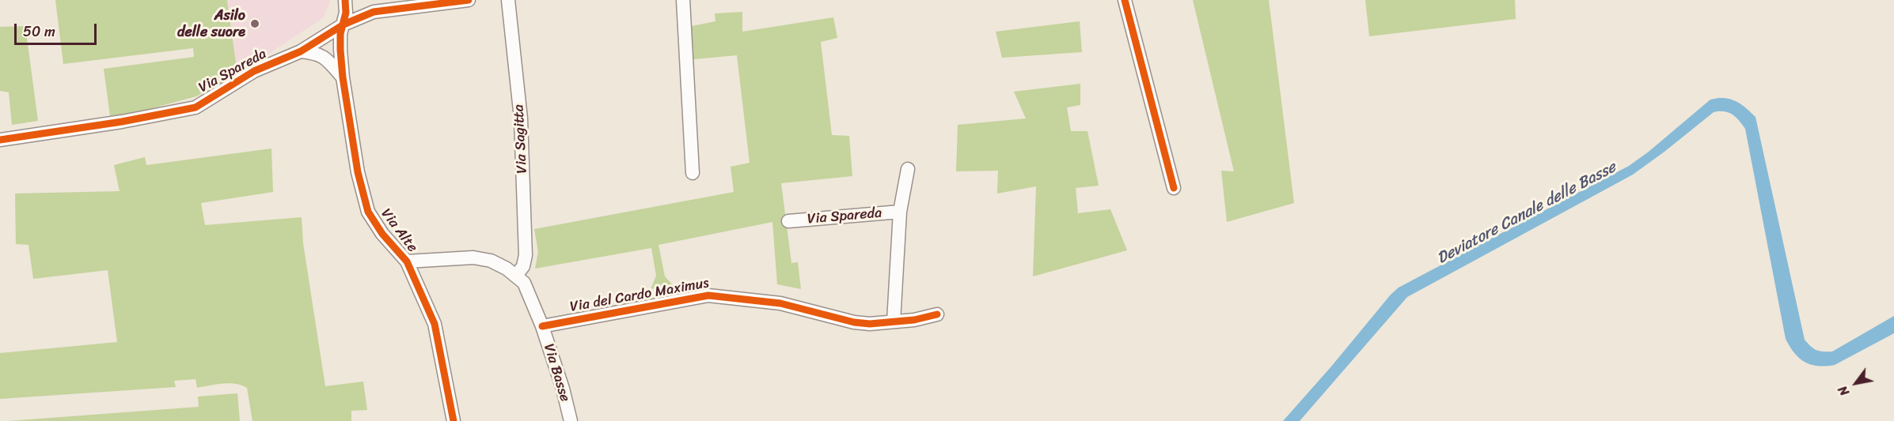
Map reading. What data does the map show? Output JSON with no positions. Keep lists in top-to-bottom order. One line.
{"streets":{"street":["Via Spareda","Via Sagitta","Via Alte","Via del Cardo Maximus","Via Basse"]},"crossings":[["Via Spareda","Via Alte"],["Via Spareda","Via del Cardo Maximus"],["Via Sagitta","Via Basse"],["Via Alte","Via Basse"],["Via del Cardo Maximus","Via Basse"]],"water":["Deviatore Canale delle Basse"],"places":["Asilo delle suore"],"scale_bar":"50 m","north":"bottom left"}
